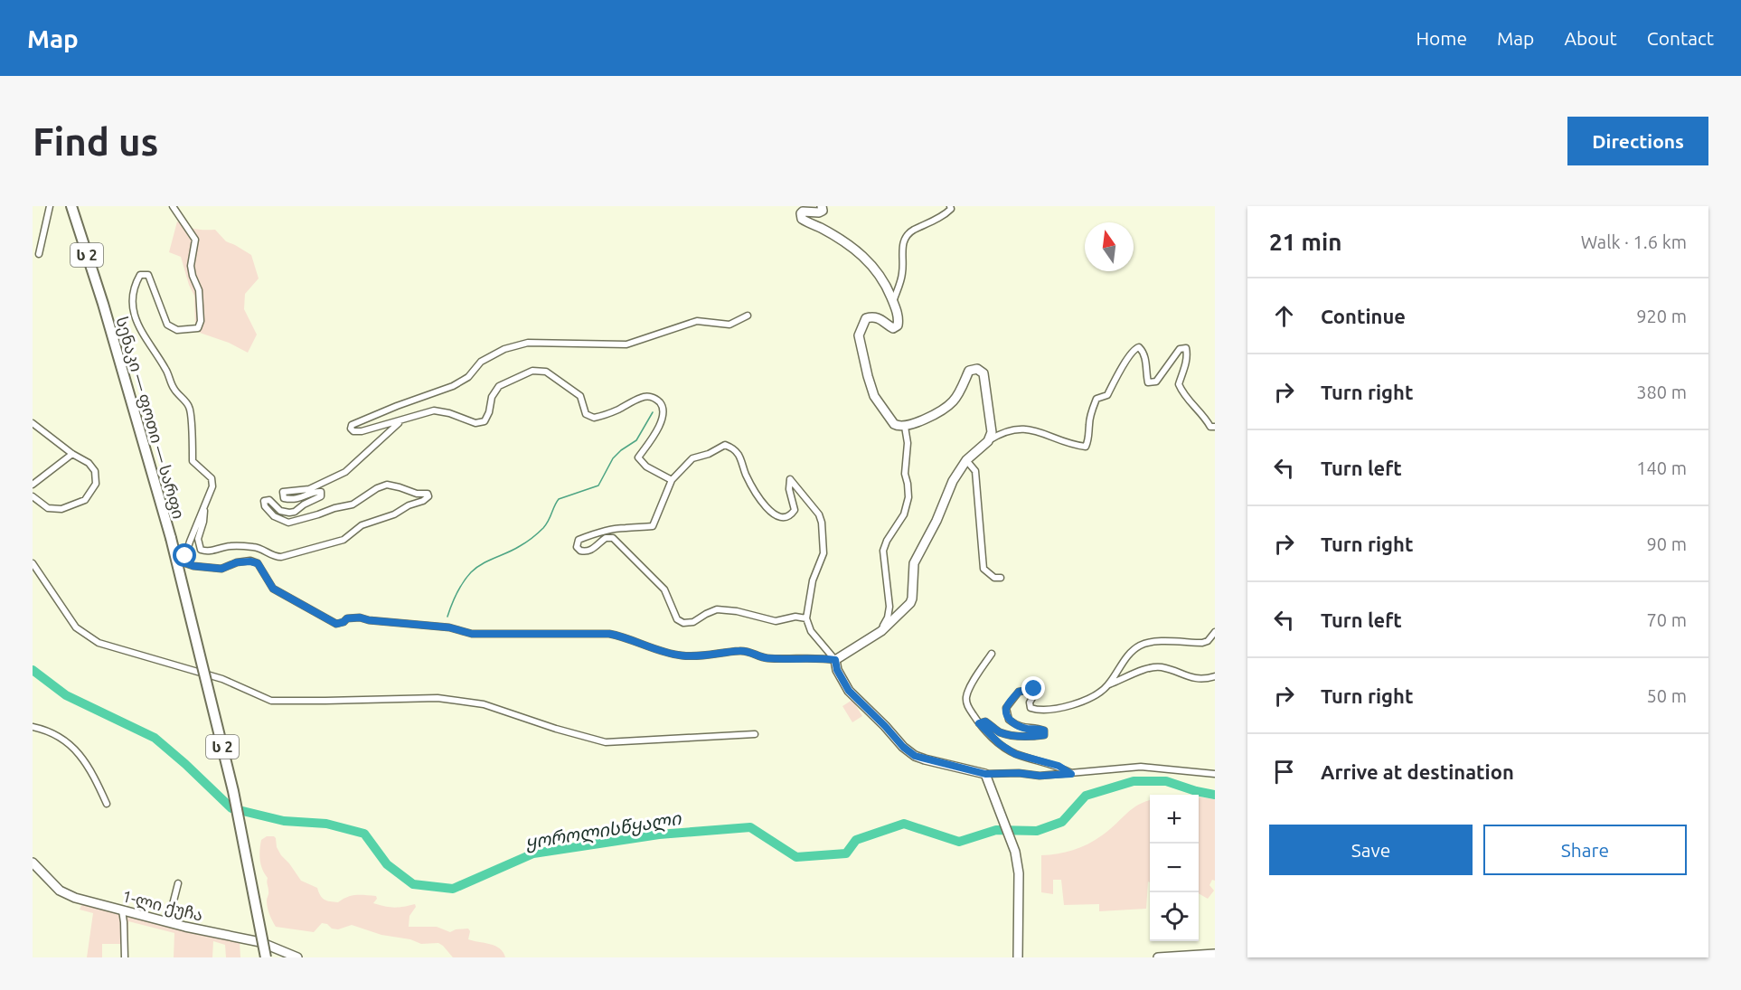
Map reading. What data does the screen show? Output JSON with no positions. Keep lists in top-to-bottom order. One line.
{"streets":{"highway":["ს 2","სენაკი — ფოთი — სარფი"],"street":["1-ლი ქუჩა"]},"water":["ყოროლისწყალი"],"north":"top","page":{"header":"Map","nav":["Home","Map","About","Contact"],"buttons":["Directions",["Save","Share"]],"title":"Find us","heading":["21 min","Walk · 1.6 km"],"list":[["Continue","920 m"],["Turn right","380 m"],["Turn left","140 m"],["Turn right","90 m"],["Turn left","70 m"],["Turn right","50 m"],"Arrive at destination"],"map_buttons":["+","−"]}}
